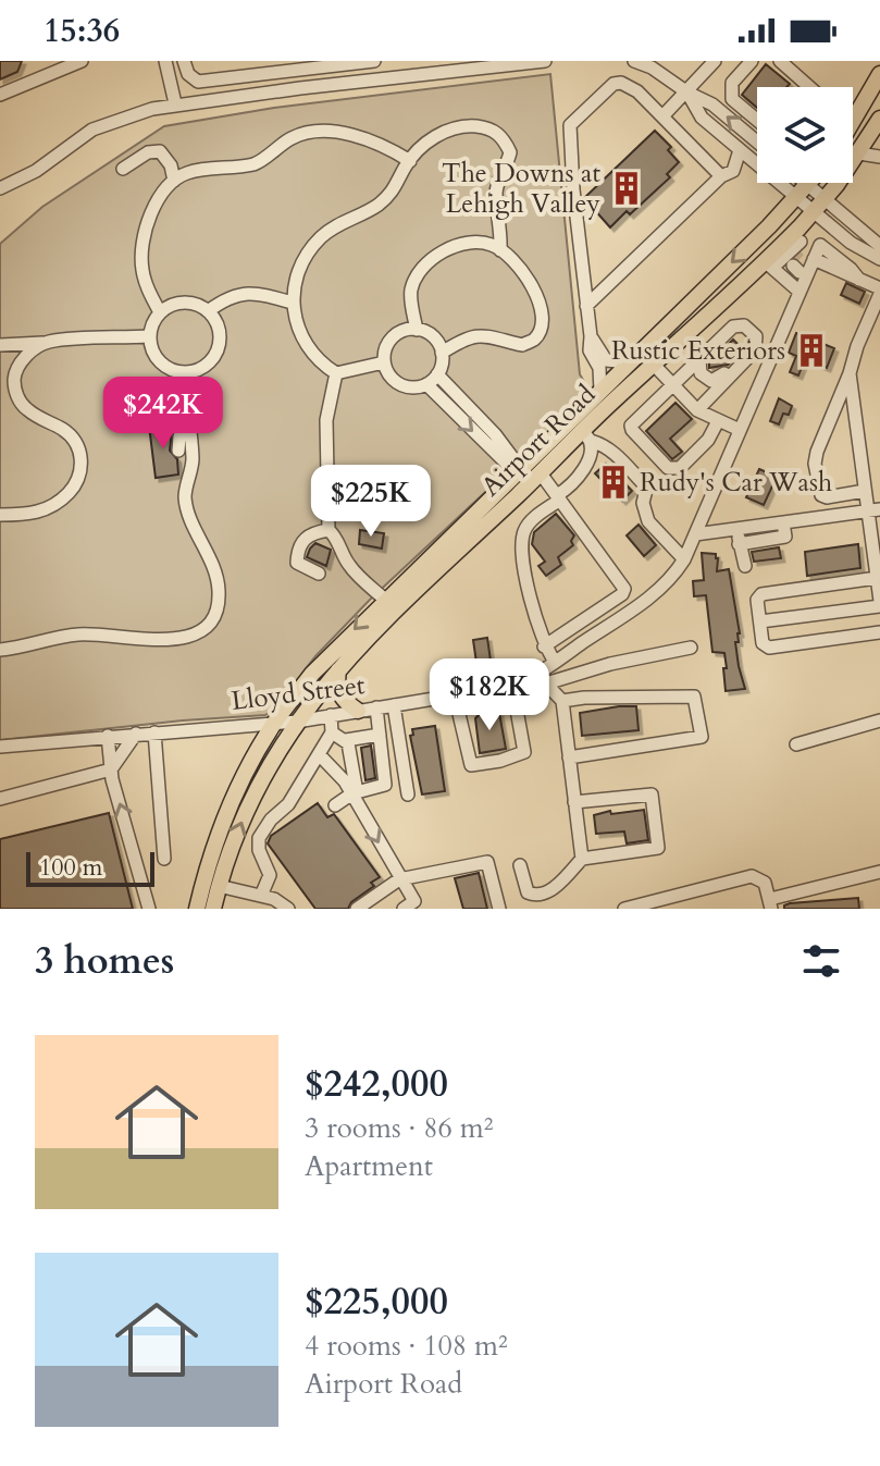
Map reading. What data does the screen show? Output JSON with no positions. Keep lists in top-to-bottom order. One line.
{"streets":{"main road":["Airport Road"],"street":["Lloyd Street"]},"crossings":[["Airport Road","Lloyd Street"]],"places":{"building":["The Downs at Lehigh Valley","Rustic Exteriors","Rudy's Car Wash"]},"scale_bar":"100 m","page":{"status":"15:36","price":["$242K","$225K","$182K"],"scale":"100 m","heading":"3 homes","list":[{"name":"$242,000","note":"3 rooms · 86 m² · Apartment"},{"name":"$225,000","note":"4 rooms · 108 m² · Airport Road"}]}}
